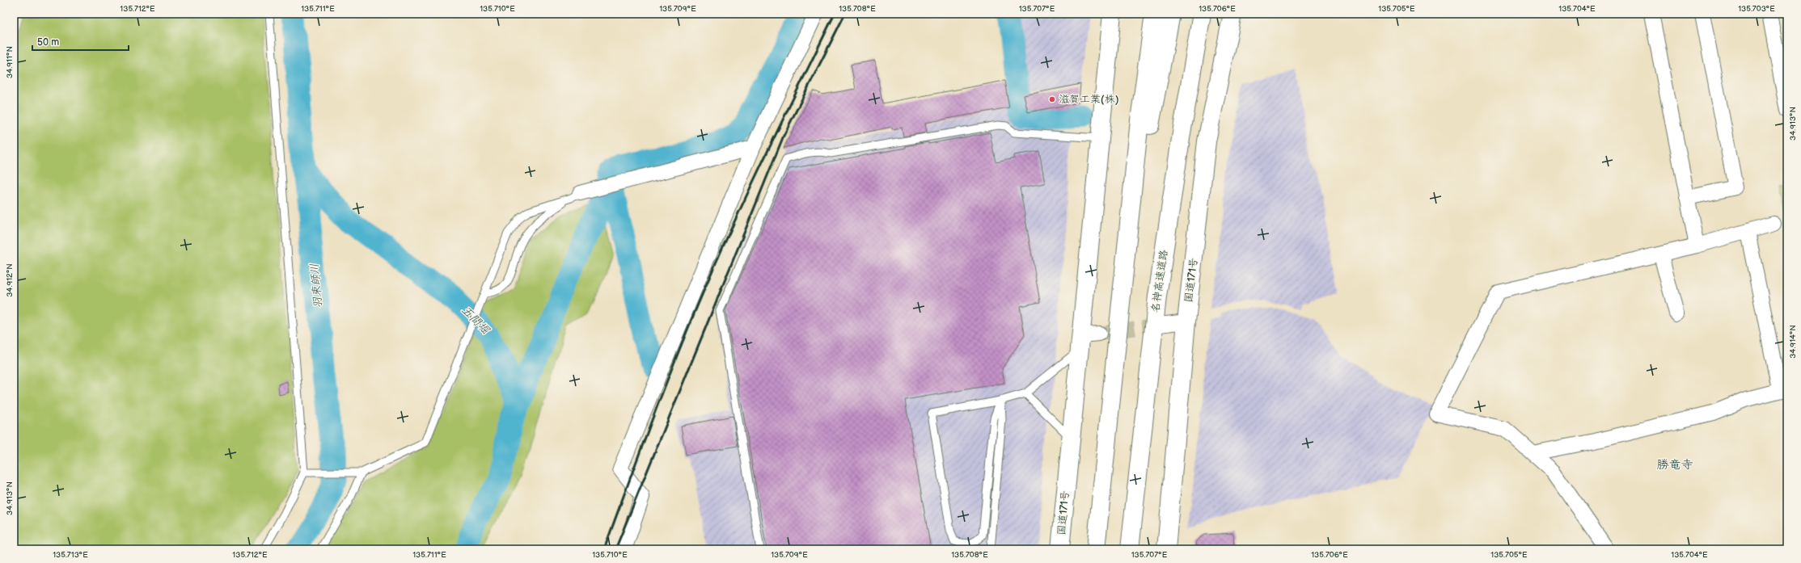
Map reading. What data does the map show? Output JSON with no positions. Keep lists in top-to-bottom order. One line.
{"streets":{"highway":["国道171号","名神高速道路"]},"districts":["勝竜寺"],"water":["羽束師川","五間堀"],"places":["滋賀工業(株)"],"scale_bar":"50 m","coordinates":["135.712°E","135.711°E","135.710°E","135.709°E","135.708°E","135.707°E","135.706°E","135.705°E","135.704°E","135.703°E","34.911°N","34.913°N","34.912°N","34.914°N","135.713°E"]}
